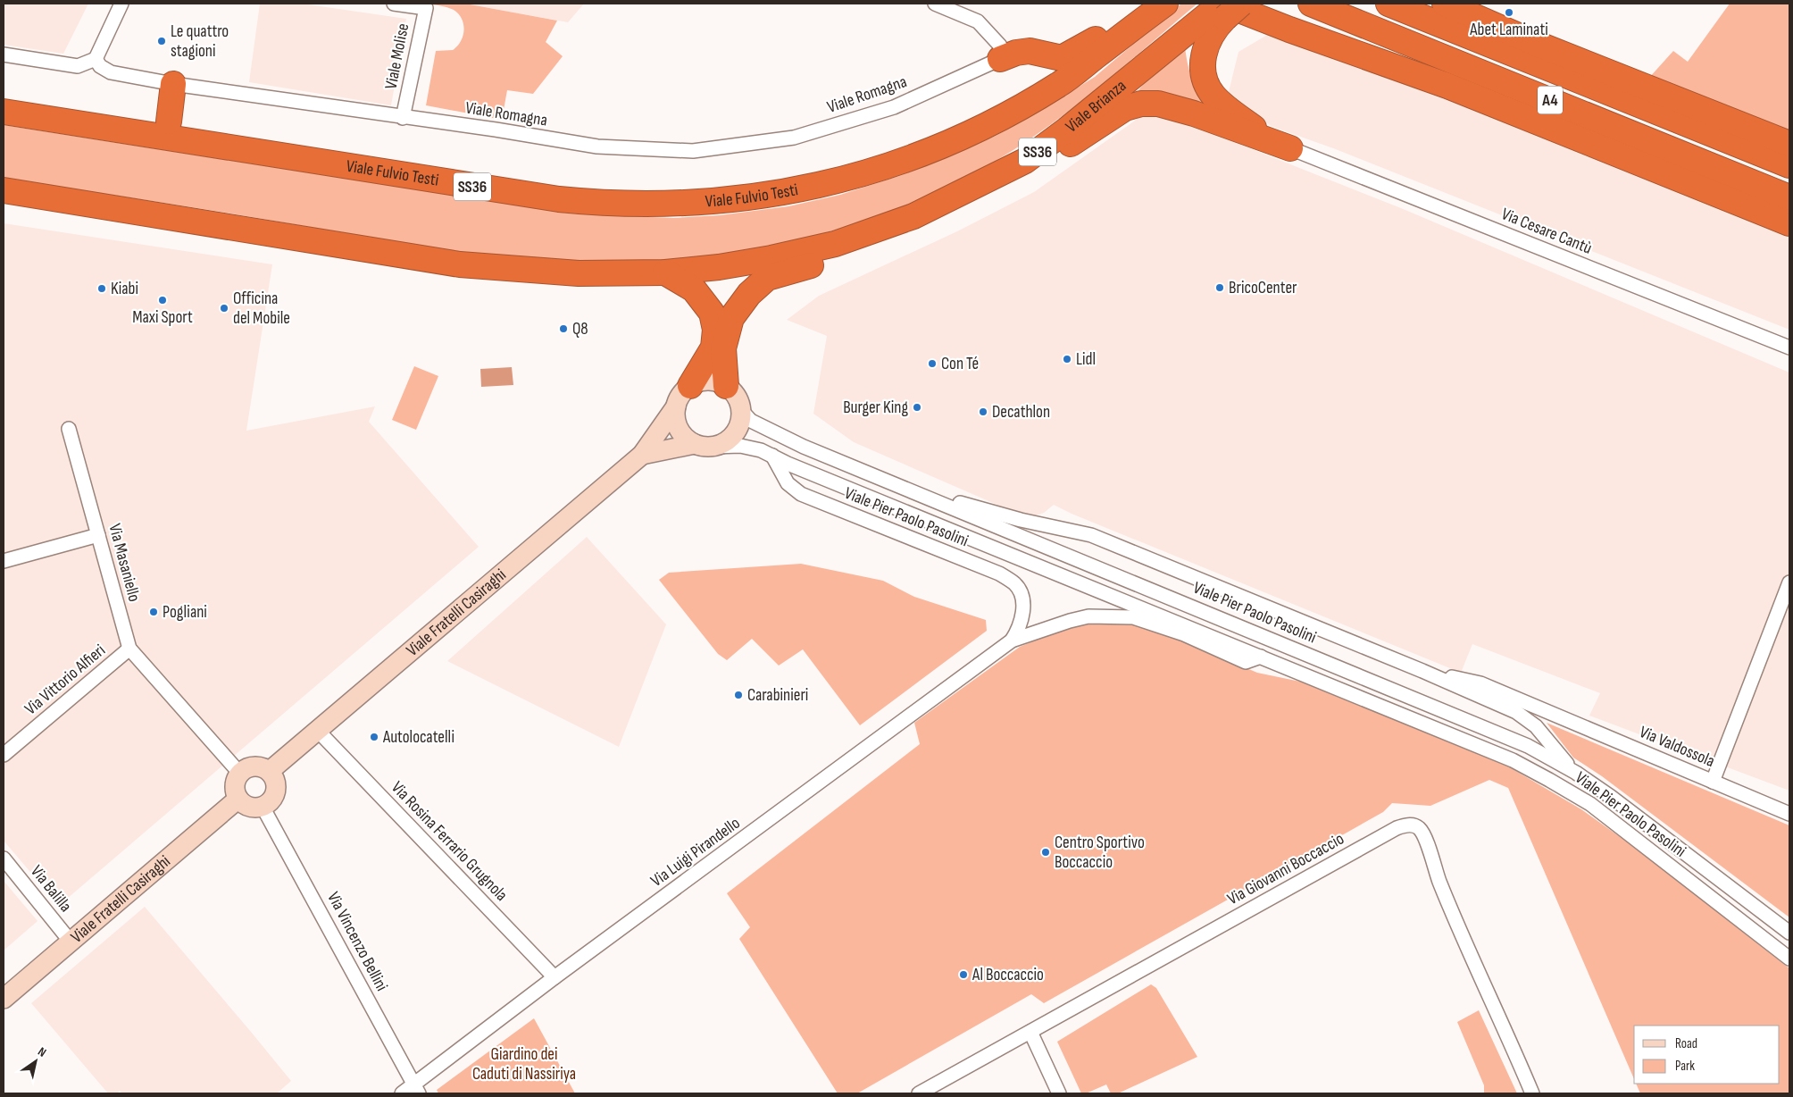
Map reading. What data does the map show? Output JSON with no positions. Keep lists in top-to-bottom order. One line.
{"streets":{"highway":["A4","Viale Brianza","SS36","Viale Fulvio Testi"],"street":["Viale Molise","Viale Romagna","Via Cesare Cantù","Viale Pier Paolo Pasolini","Via Masaniello","Viale Fratelli Casiraghi","Via Vittorio Alfieri","Via Valdossola","Via Rosina Ferrario Grugnola","Via Luigi Pirandello","Via Giovanni Boccaccio","Via Balilla","Via Vincenzo Bellini"]},"crossings":[["Viale Molise","Viale Romagna"],["Viale Brianza","SS36"],["Viale Pier Paolo Pasolini","Viale Fratelli Casiraghi"],["Viale Pier Paolo Pasolini","Via Valdossola"],["Viale Pier Paolo Pasolini","Via Luigi Pirandello"],["Via Masaniello","Viale Fratelli Casiraghi"],["Via Masaniello","Via Vittorio Alfieri"],["Via Masaniello","Via Vincenzo Bellini"],["Viale Fratelli Casiraghi","Via Rosina Ferrario Grugnola"],["Viale Fratelli Casiraghi","Via Balilla"],["Viale Fratelli Casiraghi","Via Vincenzo Bellini"],["Via Rosina Ferrario Grugnola","Via Luigi Pirandello"],["Via Luigi Pirandello","Via Vincenzo Bellini"]],"parks":["Giardino dei Caduti di Nassiriya"],"places":["Abet Laminati","Le quattro stagioni","BricoCenter","Kiabi","Maxi Sport","Officina del Mobile","Q8","Lidl","Con Té","Burger King","Decathlon","Pogliani","Carabinieri","Autolocatelli","Centro Sportivo Boccaccio","Al Boccaccio"],"legend":["Road","Park"],"north":"top right"}
